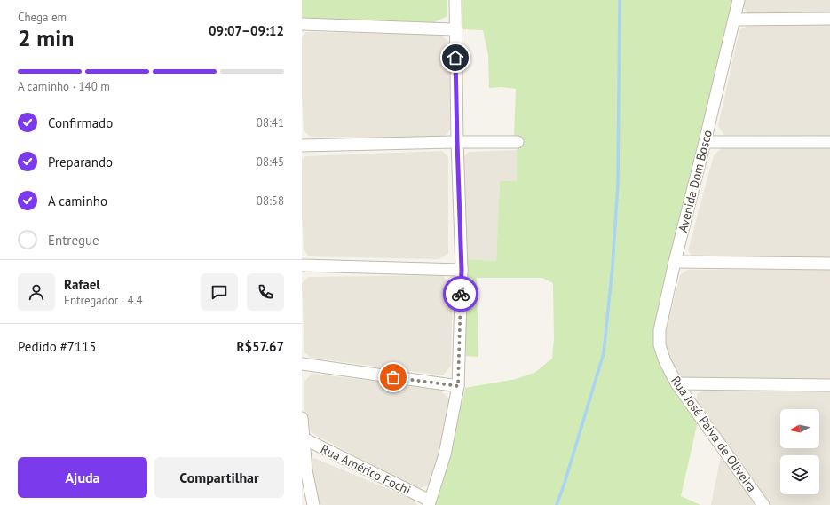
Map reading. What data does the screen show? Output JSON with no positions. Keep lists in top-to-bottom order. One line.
{"streets":{"street":["Avenida Dom Bosco","Rua José Paiva de Oliveira","Rua Américo Fochi"]},"crossings":[["Avenida Dom Bosco","Rua José Paiva de Oliveira"]],"north":"left","page":{"heading":["2 min","Chega em","09:07–09:12"],"panel":["Rafael","Entregador · 4.4","Pedido #7115","R$57.67"],"bar":"A caminho · 140 m","list":[["Confirmado","08:41"],["Preparando","08:45"],["A caminho","08:58"],"Entregue"],"buttons":["Ajuda","Compartilhar"]}}
